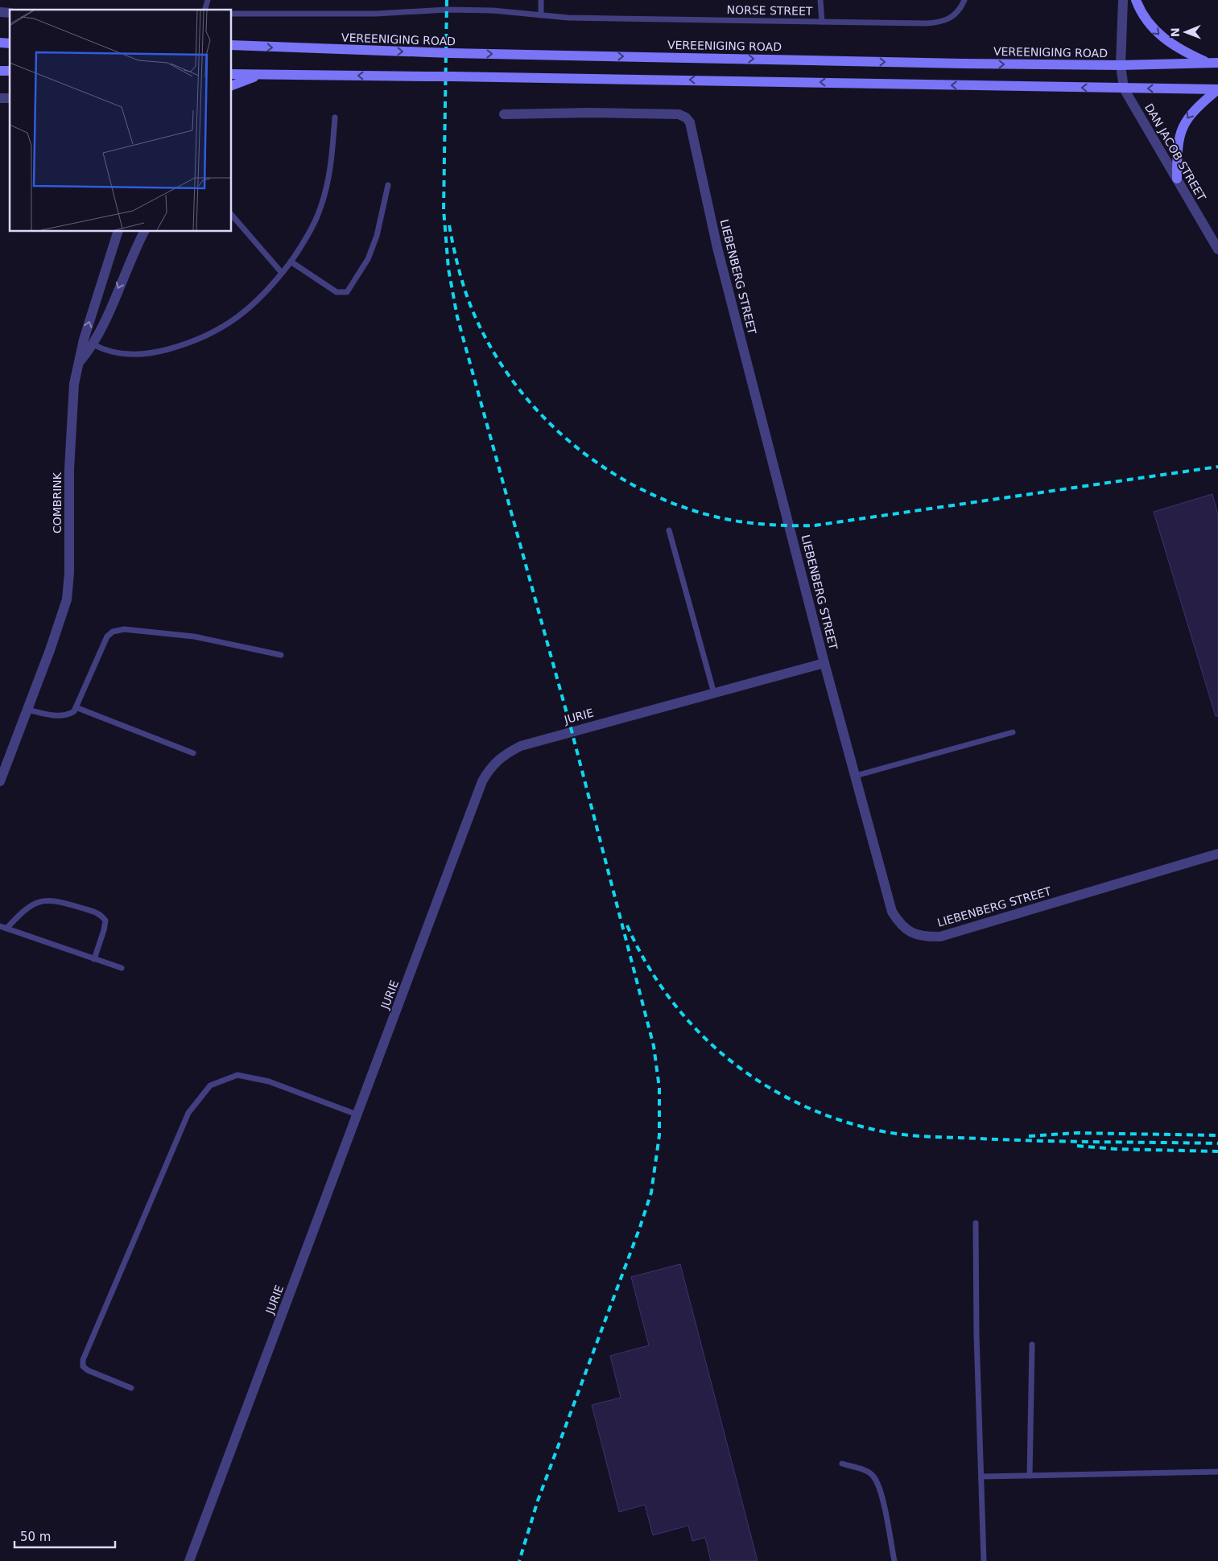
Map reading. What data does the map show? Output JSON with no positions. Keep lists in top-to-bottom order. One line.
{"streets":{"main road":["VEREENIGING ROAD"],"street":["DAN JACOB STREET","LIEBENBERG STREET","COMBRINK","JURIE"],"lane":["NORSE STREET"]},"crossings":[["LIEBENBERG STREET","JURIE"]],"scale_bar":"50 m","north":"left"}
